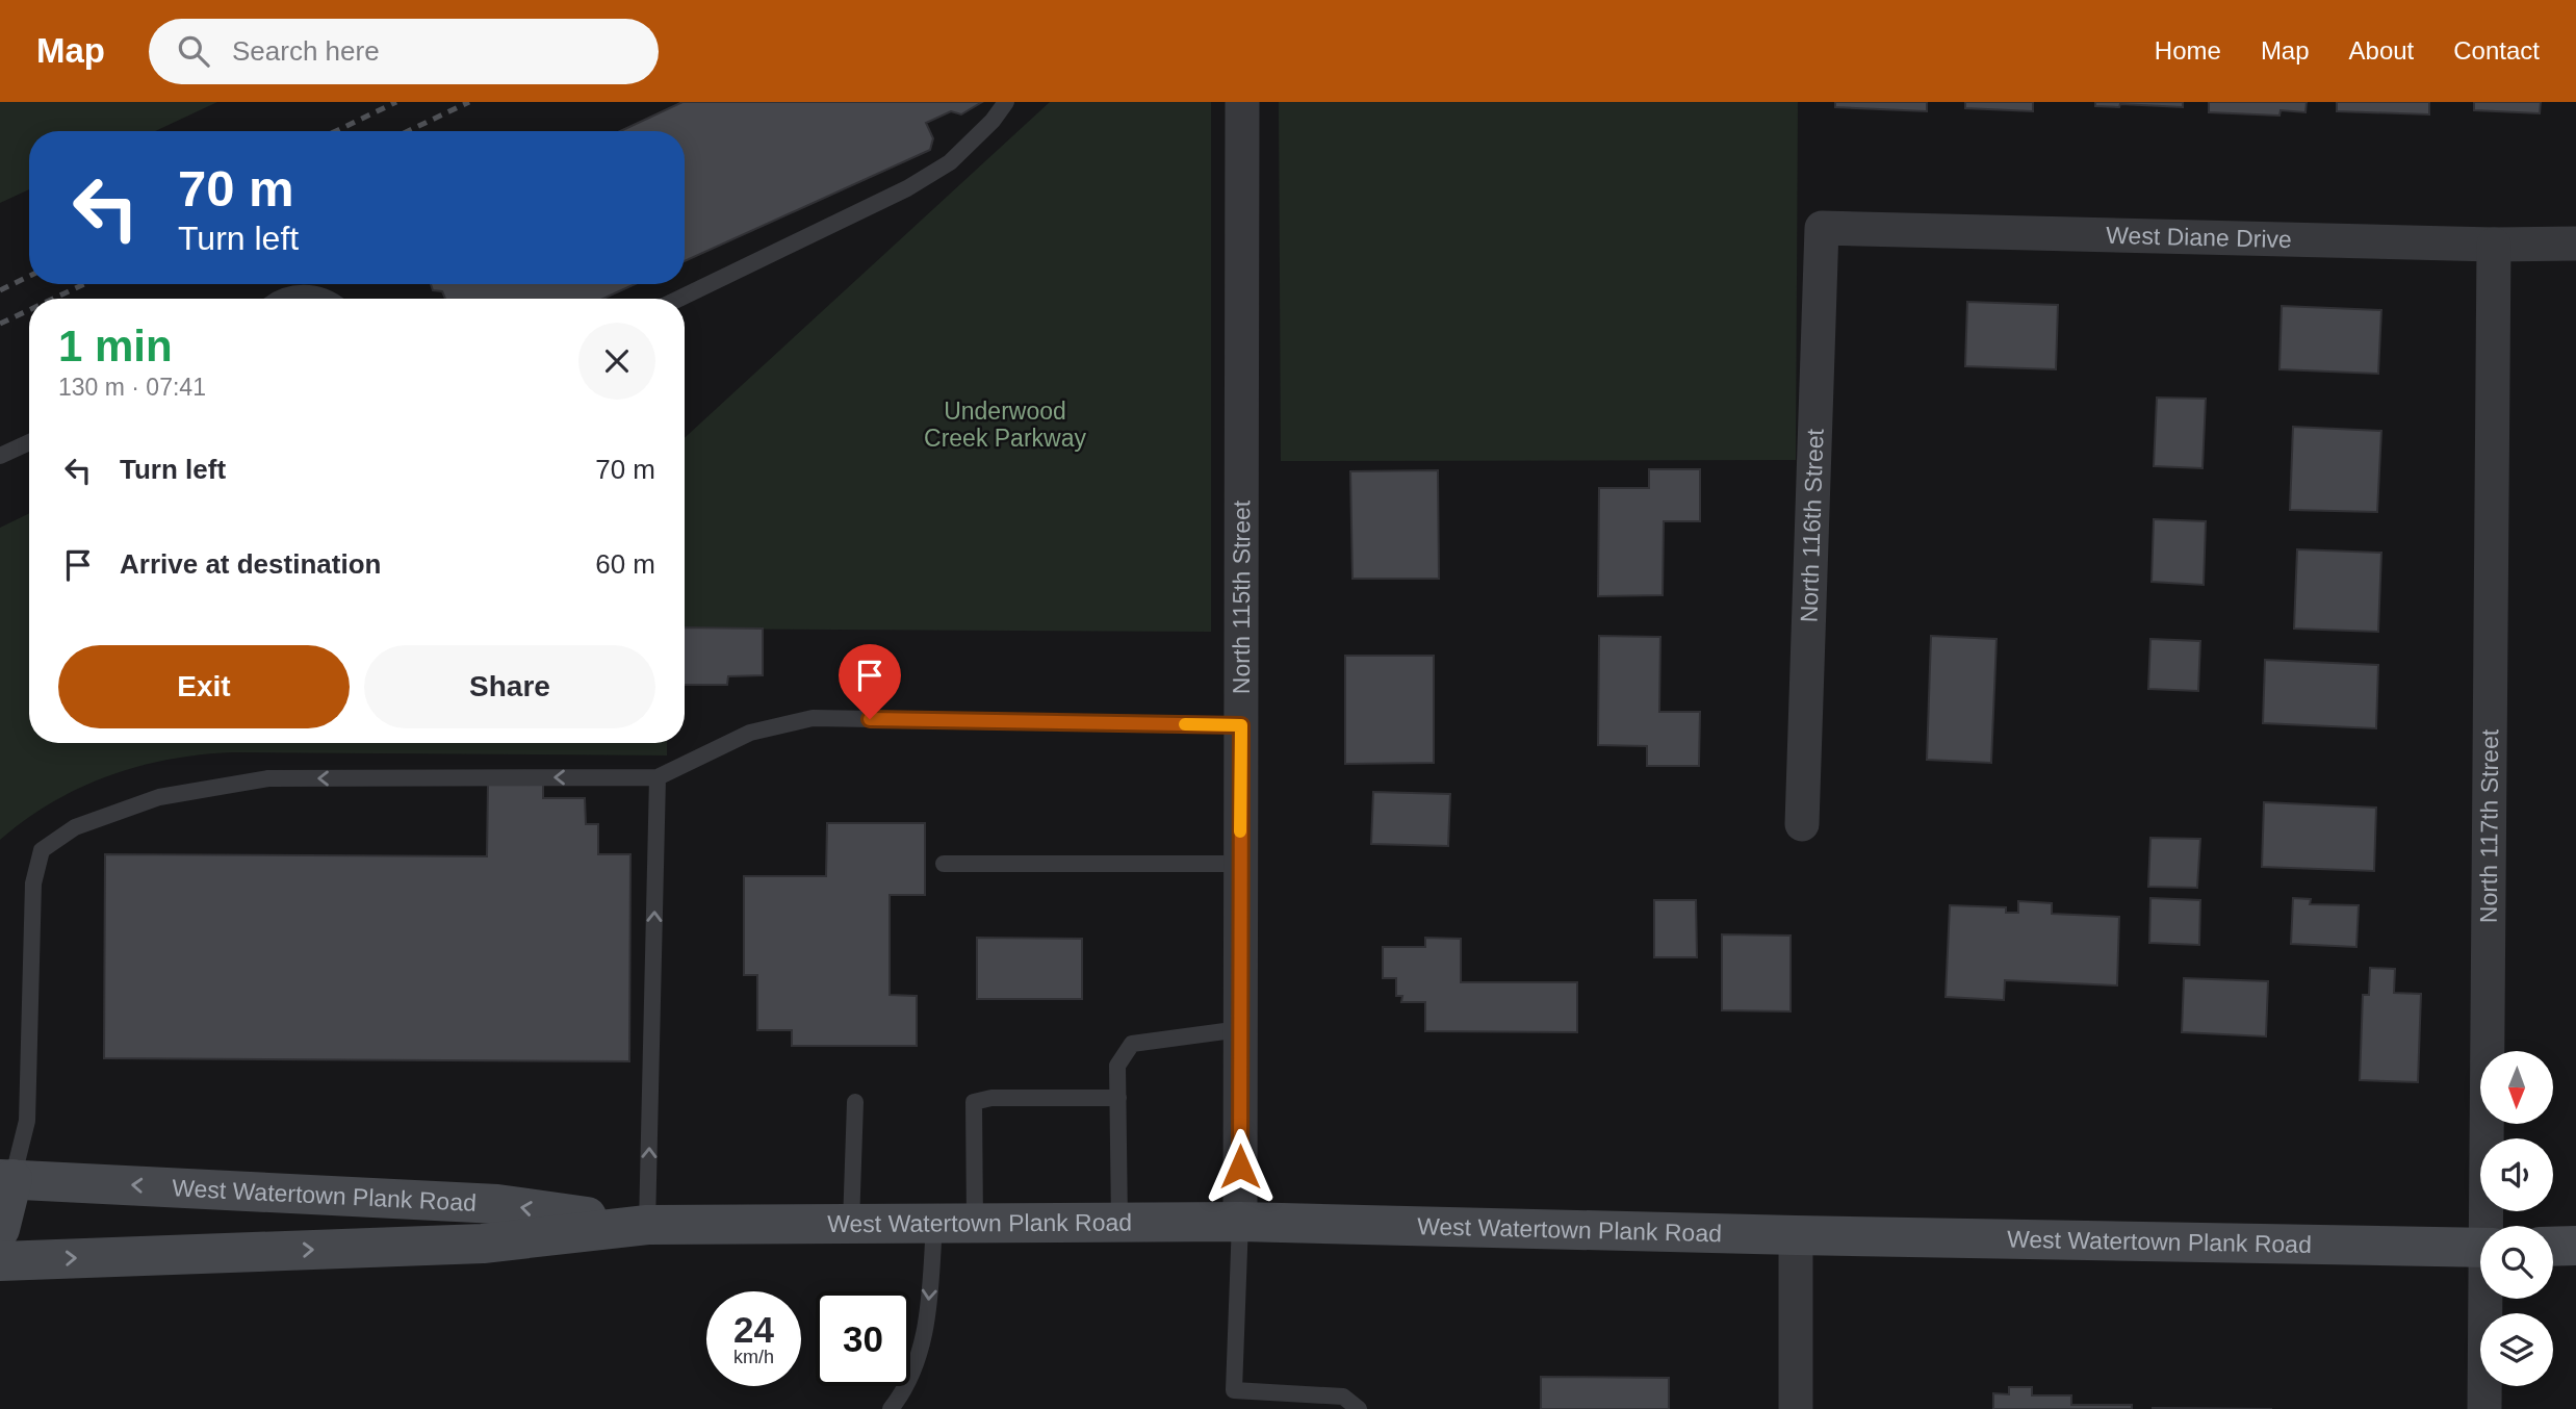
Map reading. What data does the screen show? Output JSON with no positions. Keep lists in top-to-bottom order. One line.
{"streets":{"street":["West Diane Drive","North 116th Street","North 115th Street","North 117th Street","West Watertown Plank Road"]},"crossings":[["West Diane Drive","North 116th Street"],["West Diane Drive","North 117th Street"],["North 115th Street","West Watertown Plank Road"]],"parks":["Underwood Creek Parkway"],"north":"bottom","page":{"header":"Map","search":"Search here","nav":["Home","Map","About","Contact"],"turn":["70 m","Turn left"],"heading":["1 min","130 m · 07:41"],"list":[{"name":"Turn left","value":"70 m"},{"name":"Arrive at destination","value":"60 m"}],"buttons":["Exit","Share"],"speed":"24 km/h","limit":"30"}}
